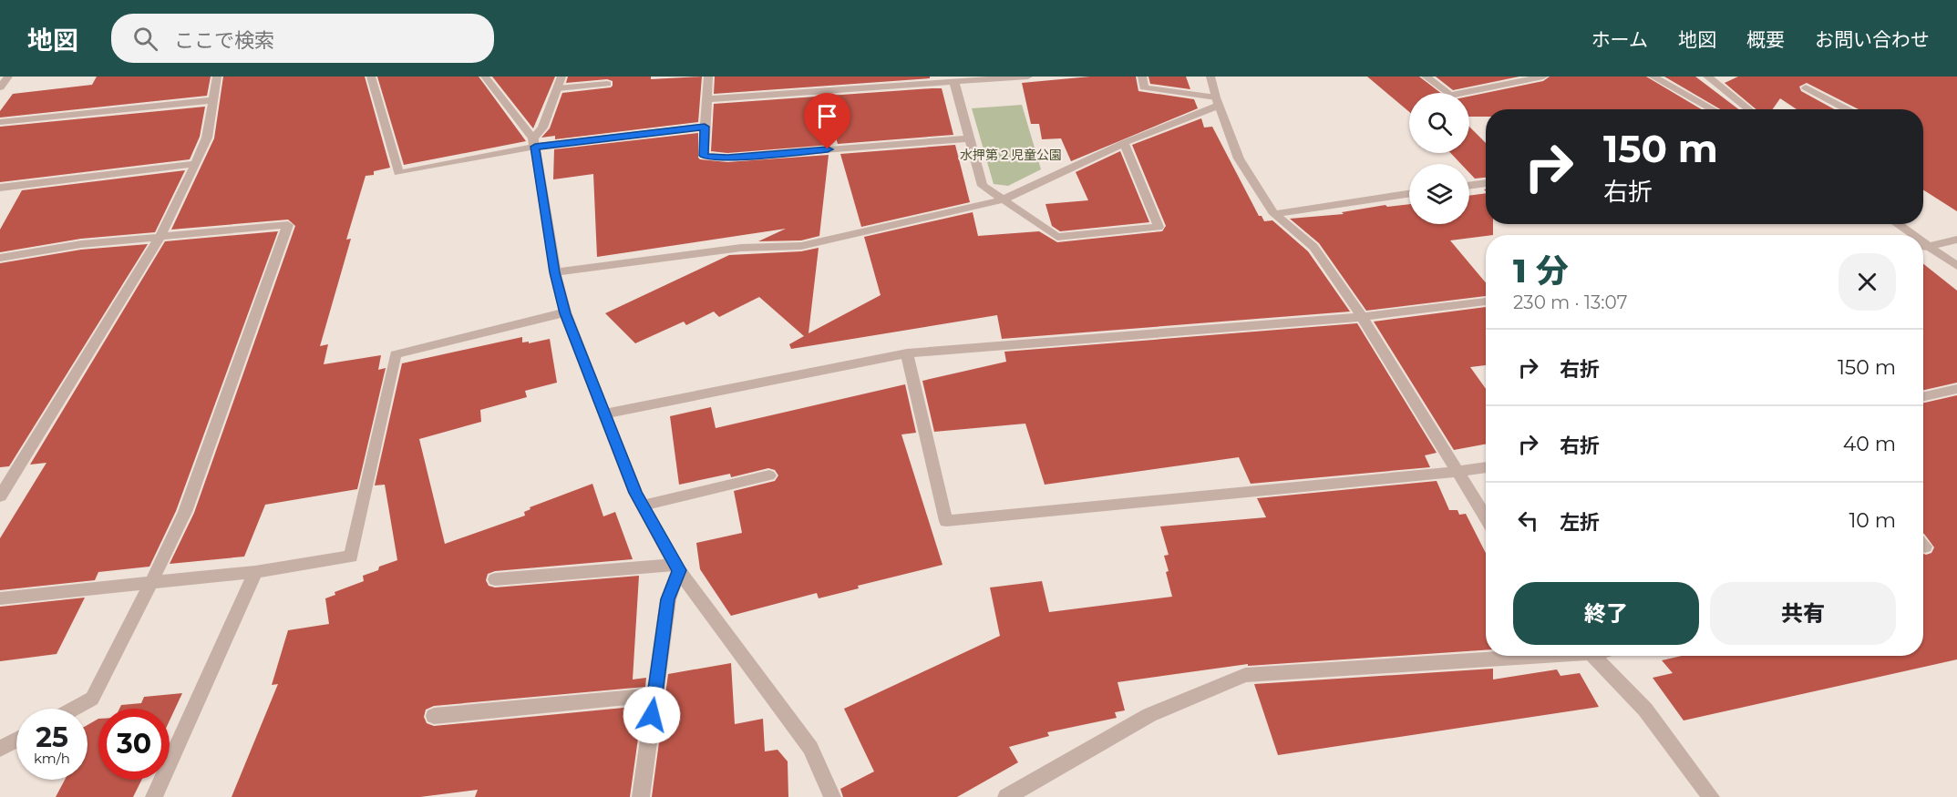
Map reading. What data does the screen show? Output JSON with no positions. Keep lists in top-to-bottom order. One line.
{"parks":["水押第２児童公園"],"page":{"header":"地図","search":"ここで検索","nav":["ホーム","地図","概要","お問い合わせ"],"turn":["150 m","右折"],"heading":["1 分","230 m · 13:07"],"list":[{"name":"右折","value":"150 m"},{"name":"右折","value":"40 m"},{"name":"左折","value":"10 m"}],"buttons":["終了","共有"],"speed":"25 km/h","limit":"30"}}
